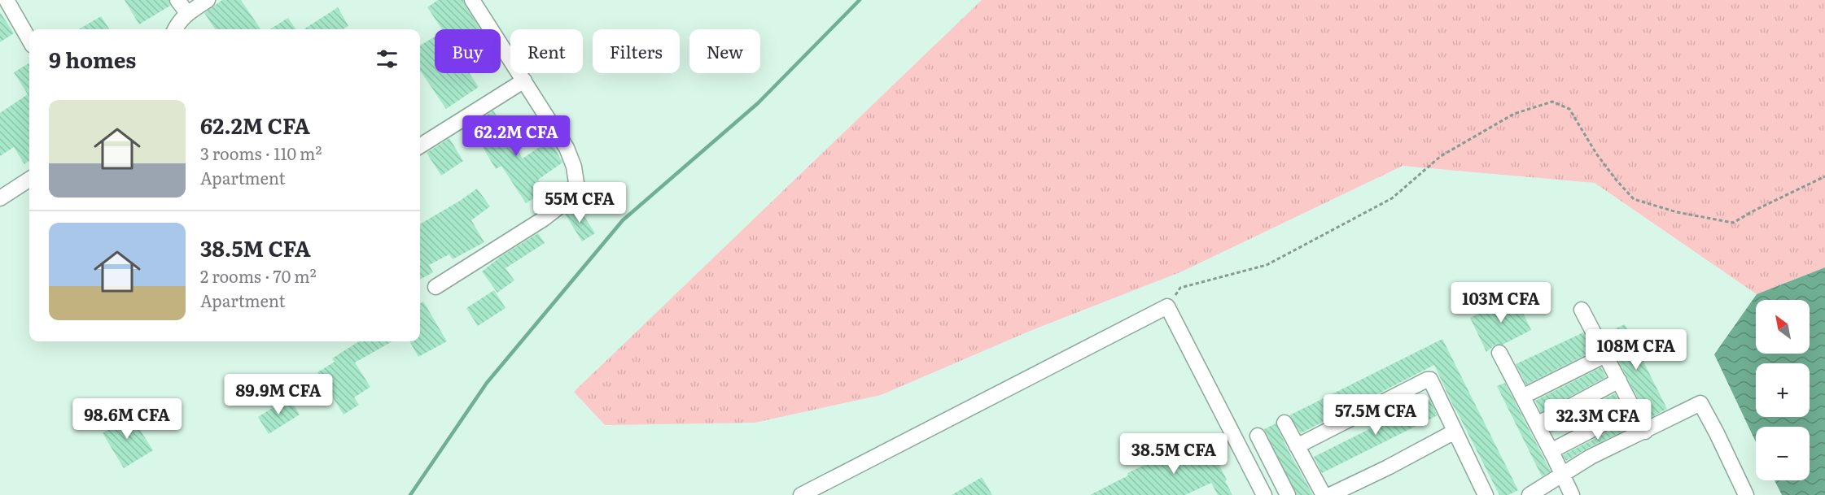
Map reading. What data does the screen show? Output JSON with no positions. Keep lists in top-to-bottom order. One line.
{"north":"top left","page":{"chip":["Buy","Rent","Filters","New"],"heading":"9 homes","list":[{"name":"62.2M CFA","note":"3 rooms · 110 m² · Apartment"},{"name":"38.5M CFA","note":"2 rooms · 70 m² · Apartment"}],"price":["62.2M CFA","55M CFA","103M CFA","108M CFA","89.9M CFA","57.5M CFA","98.6M CFA","32.3M CFA","38.5M CFA"],"map_buttons":["+","−"]}}
